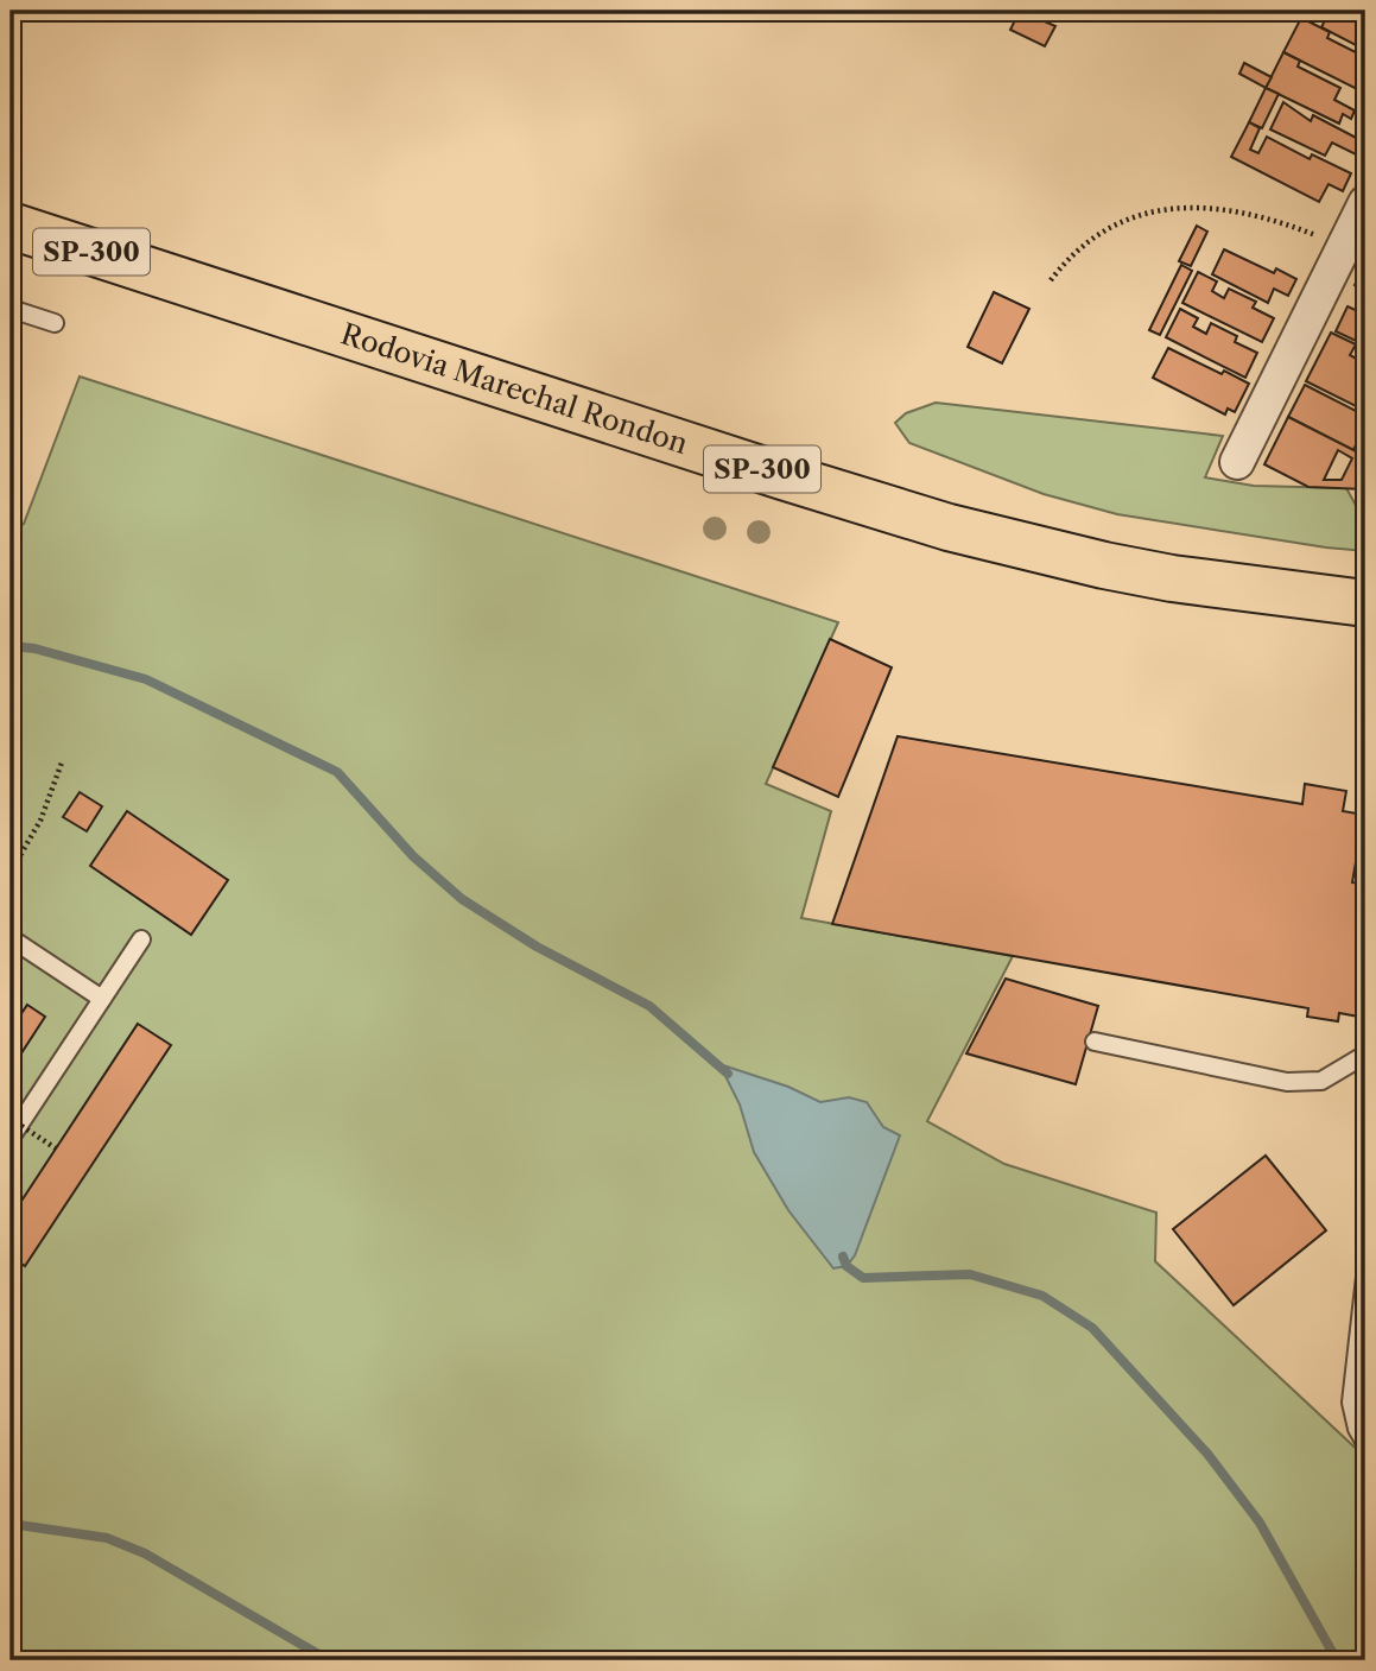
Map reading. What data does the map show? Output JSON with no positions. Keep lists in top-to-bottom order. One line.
{"streets":{"main road":["SP-300","Rodovia Marechal Rondon"]}}
